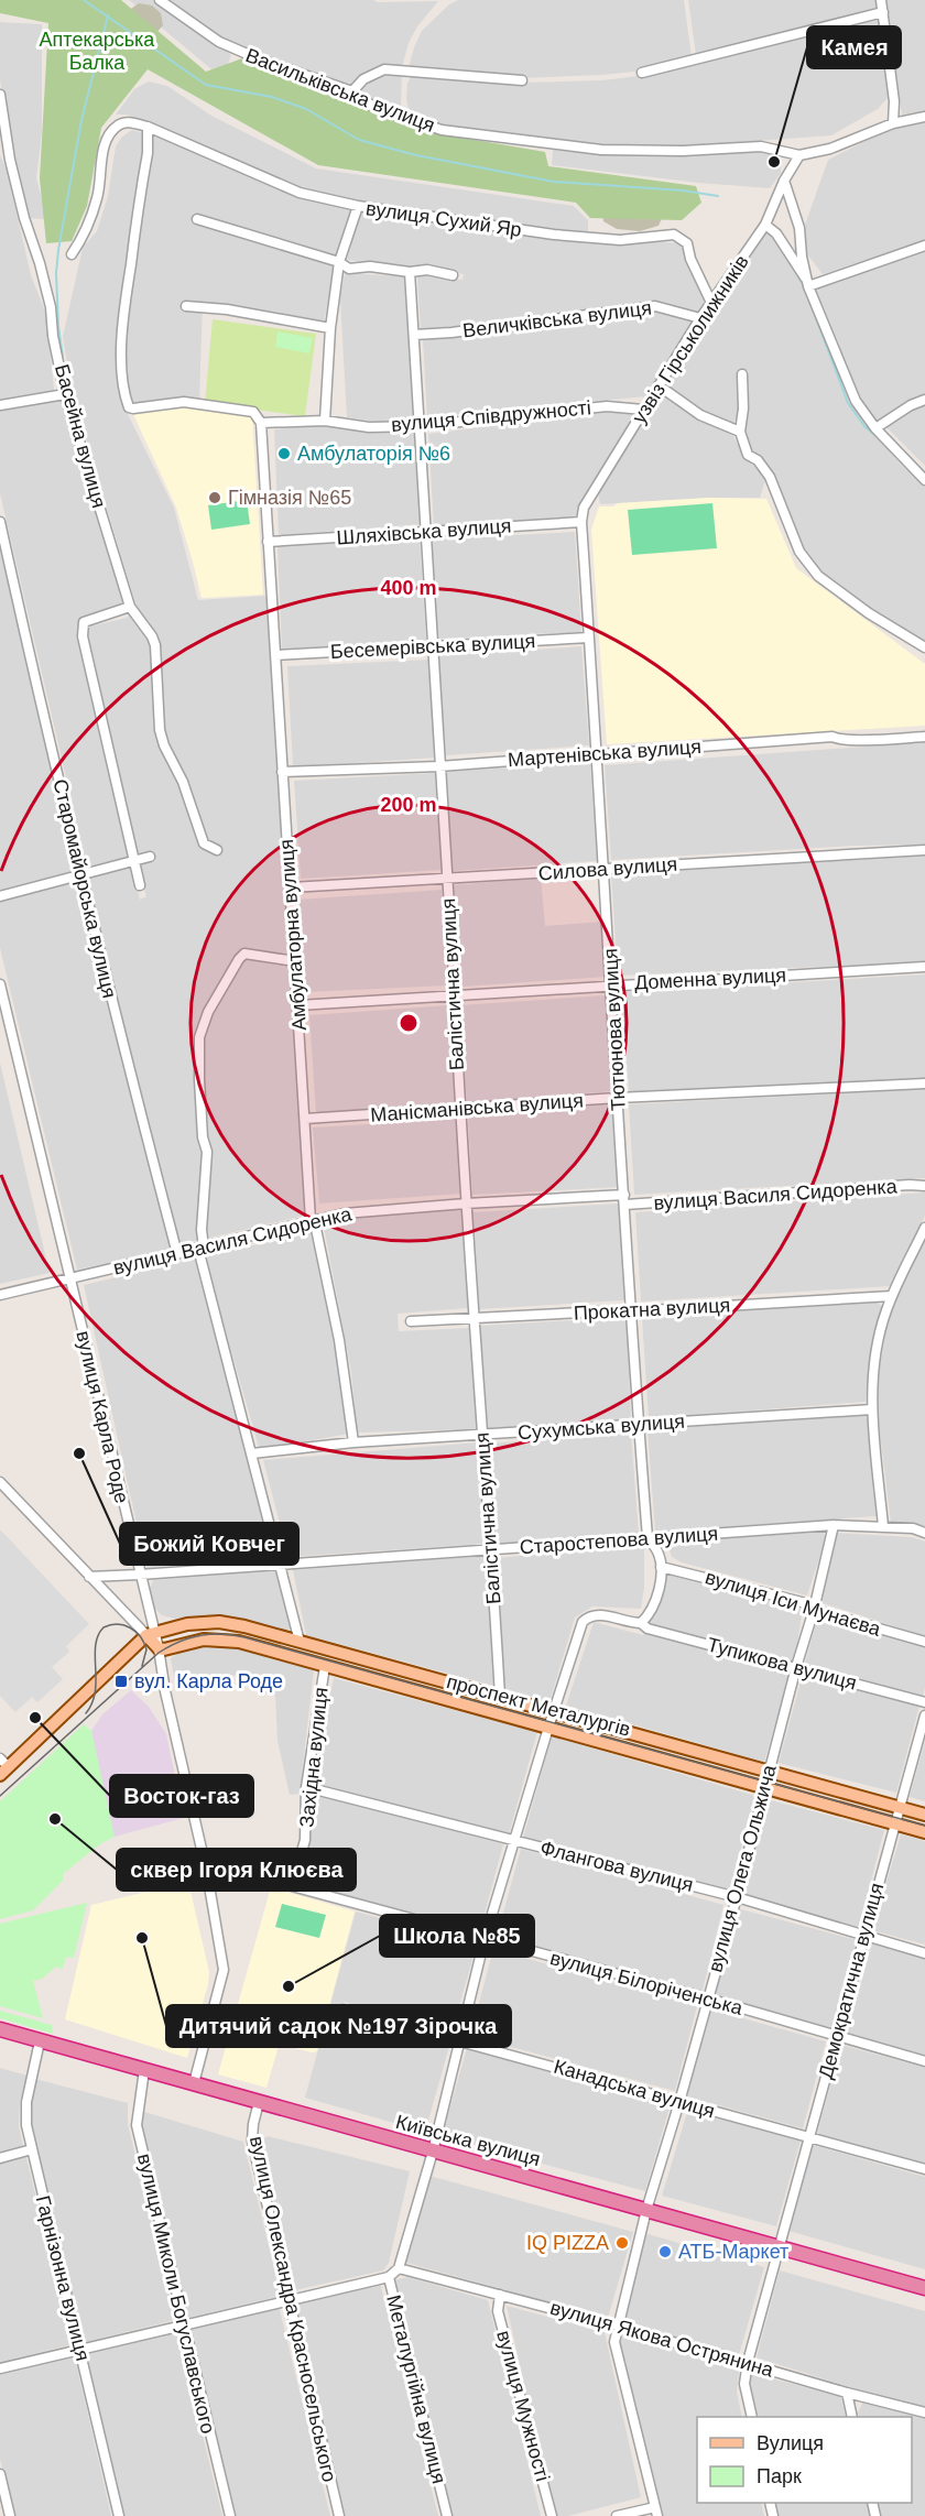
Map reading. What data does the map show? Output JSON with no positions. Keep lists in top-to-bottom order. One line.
{"streets":{"highway":["Київська вулиця"],"main road":["проспект Металургів"],"street":["Васильківська вулиця","вулиця Сухий Яр","Величківська вулиця","узвіз Гірськолижників","вулиця Співдружності","Басейна вулиця","Шляхівська вулиця","Бесемерівська вулиця","Мартенівська вулиця","Силова вулиця","Старомайорська вулиця","Амбулаторна вулиця","Доменна вулиця","Балістична вулиця","Тютюнова вулиця","Манісманівська вулиця","вулиця Василя Сидоренка","Прокатна вулиця","вулиця Карла Роде","Сухумська вулиця","Старостепова вулиця","вулиця Іси Мунаєва","Тупикова вулиця","Західна вулиця","Флангова вулиця","вулиця Олега Ольжича","Демократична вулиця","вулиця Білоріченська","Канадська вулиця","Гарнізонна вулиця","вулиця Миколи Богуславського","вулиця Олександра Красносельського","вулиця Якова Острянина","Металургійна вулиця","вулиця Мужності"]},"crossings":[["Васильківська вулиця","узвіз Гірськолижників"],["вулиця Сухий Яр","узвіз Гірськолижників"],["Величківська вулиця","узвіз Гірськолижників"],["Величківська вулиця","Балістична вулиця"],["узвіз Гірськолижників","вулиця Співдружності"],["узвіз Гірськолижників","Шляхівська вулиця"],["узвіз Гірськолижників","Тютюнова вулиця"],["вулиця Співдружності","Амбулаторна вулиця"],["вулиця Співдружності","Балістична вулиця"],["Шляхівська вулиця","Амбулаторна вулиця"],["Шляхівська вулиця","Балістична вулиця"],["Шляхівська вулиця","Тютюнова вулиця"],["Бесемерівська вулиця","Амбулаторна вулиця"],["Бесемерівська вулиця","Балістична вулиця"],["Бесемерівська вулиця","Тютюнова вулиця"],["Мартенівська вулиця","Амбулаторна вулиця"],["Мартенівська вулиця","Балістична вулиця"],["Мартенівська вулиця","Тютюнова вулиця"],["Силова вулиця","Амбулаторна вулиця"],["Силова вулиця","Балістична вулиця"],["Силова вулиця","Тютюнова вулиця"],["Старомайорська вулиця","вулиця Василя Сидоренка"],["Амбулаторна вулиця","Доменна вулиця"],["Амбулаторна вулиця","Манісманівська вулиця"],["Амбулаторна вулиця","вулиця Василя Сидоренка"],["Амбулаторна вулиця","Сухумська вулиця"],["Доменна вулиця","Балістична вулиця"],["Доменна вулиця","Тютюнова вулиця"],["Балістична вулиця","Манісманівська вулиця"],["Балістична вулиця","вулиця Василя Сидоренка"],["Балістична вулиця","Прокатна вулиця"],["Балістична вулиця","Сухумська вулиця"],["Балістична вулиця","Старостепова вулиця"],["Балістична вулиця","проспект Металургів"],["Тютюнова вулиця","Манісманівська вулиця"],["Тютюнова вулиця","вулиця Василя Сидоренка"],["Тютюнова вулиця","Прокатна вулиця"],["Тютюнова вулиця","Сухумська вулиця"],["Тютюнова вулиця","Старостепова вулиця"],["Тютюнова вулиця","вулиця Іси Мунаєва"],["вулиця Василя Сидоренка","вулиця Карла Роде"],["вулиця Карла Роде","Старостепова вулиця"],["вулиця Карла Роде","проспект Металургів"],["Старостепова вулиця","вулиця Олега Ольжича"],["вулиця Іси Мунаєва","вулиця Олега Ольжича"],["Тупикова вулиця","проспект Металургів"],["Тупикова вулиця","Флангова вулиця"],["Тупикова вулиця","вулиця Олега Ольжича"],["Тупикова вулиця","Металургійна вулиця"],["проспект Металургів","Західна вулиця"],["проспект Металургів","вулиця Олега Ольжича"],["проспект Металургів","Демократична вулиця"],["Західна вулиця","Флангова вулиця"],["Західна вулиця","вулиця Білоріченська"],["Флангова вулиця","вулиця Олега Ольжича"],["Флангова вулиця","Демократична вулиця"],["Флангова вулиця","Металургійна вулиця"],["вулиця Олега Ольжича","вулиця Білоріченська"],["вулиця Олега Ольжича","Канадська вулиця"],["вулиця Олега Ольжича","Київська вулиця"],["вулиця Олега Ольжича","вулиця Якова Острянина"],["Демократична вулиця","вулиця Білоріченська"],["Демократична вулиця","Канадська вулиця"],["Демократична вулиця","Київська вулиця"],["Демократична вулиця","вулиця Якова Острянина"],["вулиця Білоріченська","Металургійна вулиця"],["Канадська вулиця","Металургійна вулиця"],["Київська вулиця","Гарнізонна вулиця"],["Київська вулиця","вулиця Миколи Богуславського"],["Київська вулиця","вулиця Олександра Красносельського"],["Київська вулиця","Металургійна вулиця"],["вулиця Якова Острянина","Металургійна вулиця"],["вулиця Якова Острянина","вулиця Мужності"]],"parks":["Аптекарська Балка"],"places":{"other":["Камея","Амбулаторія №6","Гімназія №65","Божий Ковчег","Восток-газ","сквер Ігоря Клюєва","Дитячий садок №197 Зірочка","Школа №85","IQ PIZZA","АТБ-Маркет"],"transit":["вул. Карла Роде"]},"legend":["Вулиця","Парк"],"rings":["400 m","200 m"]}
